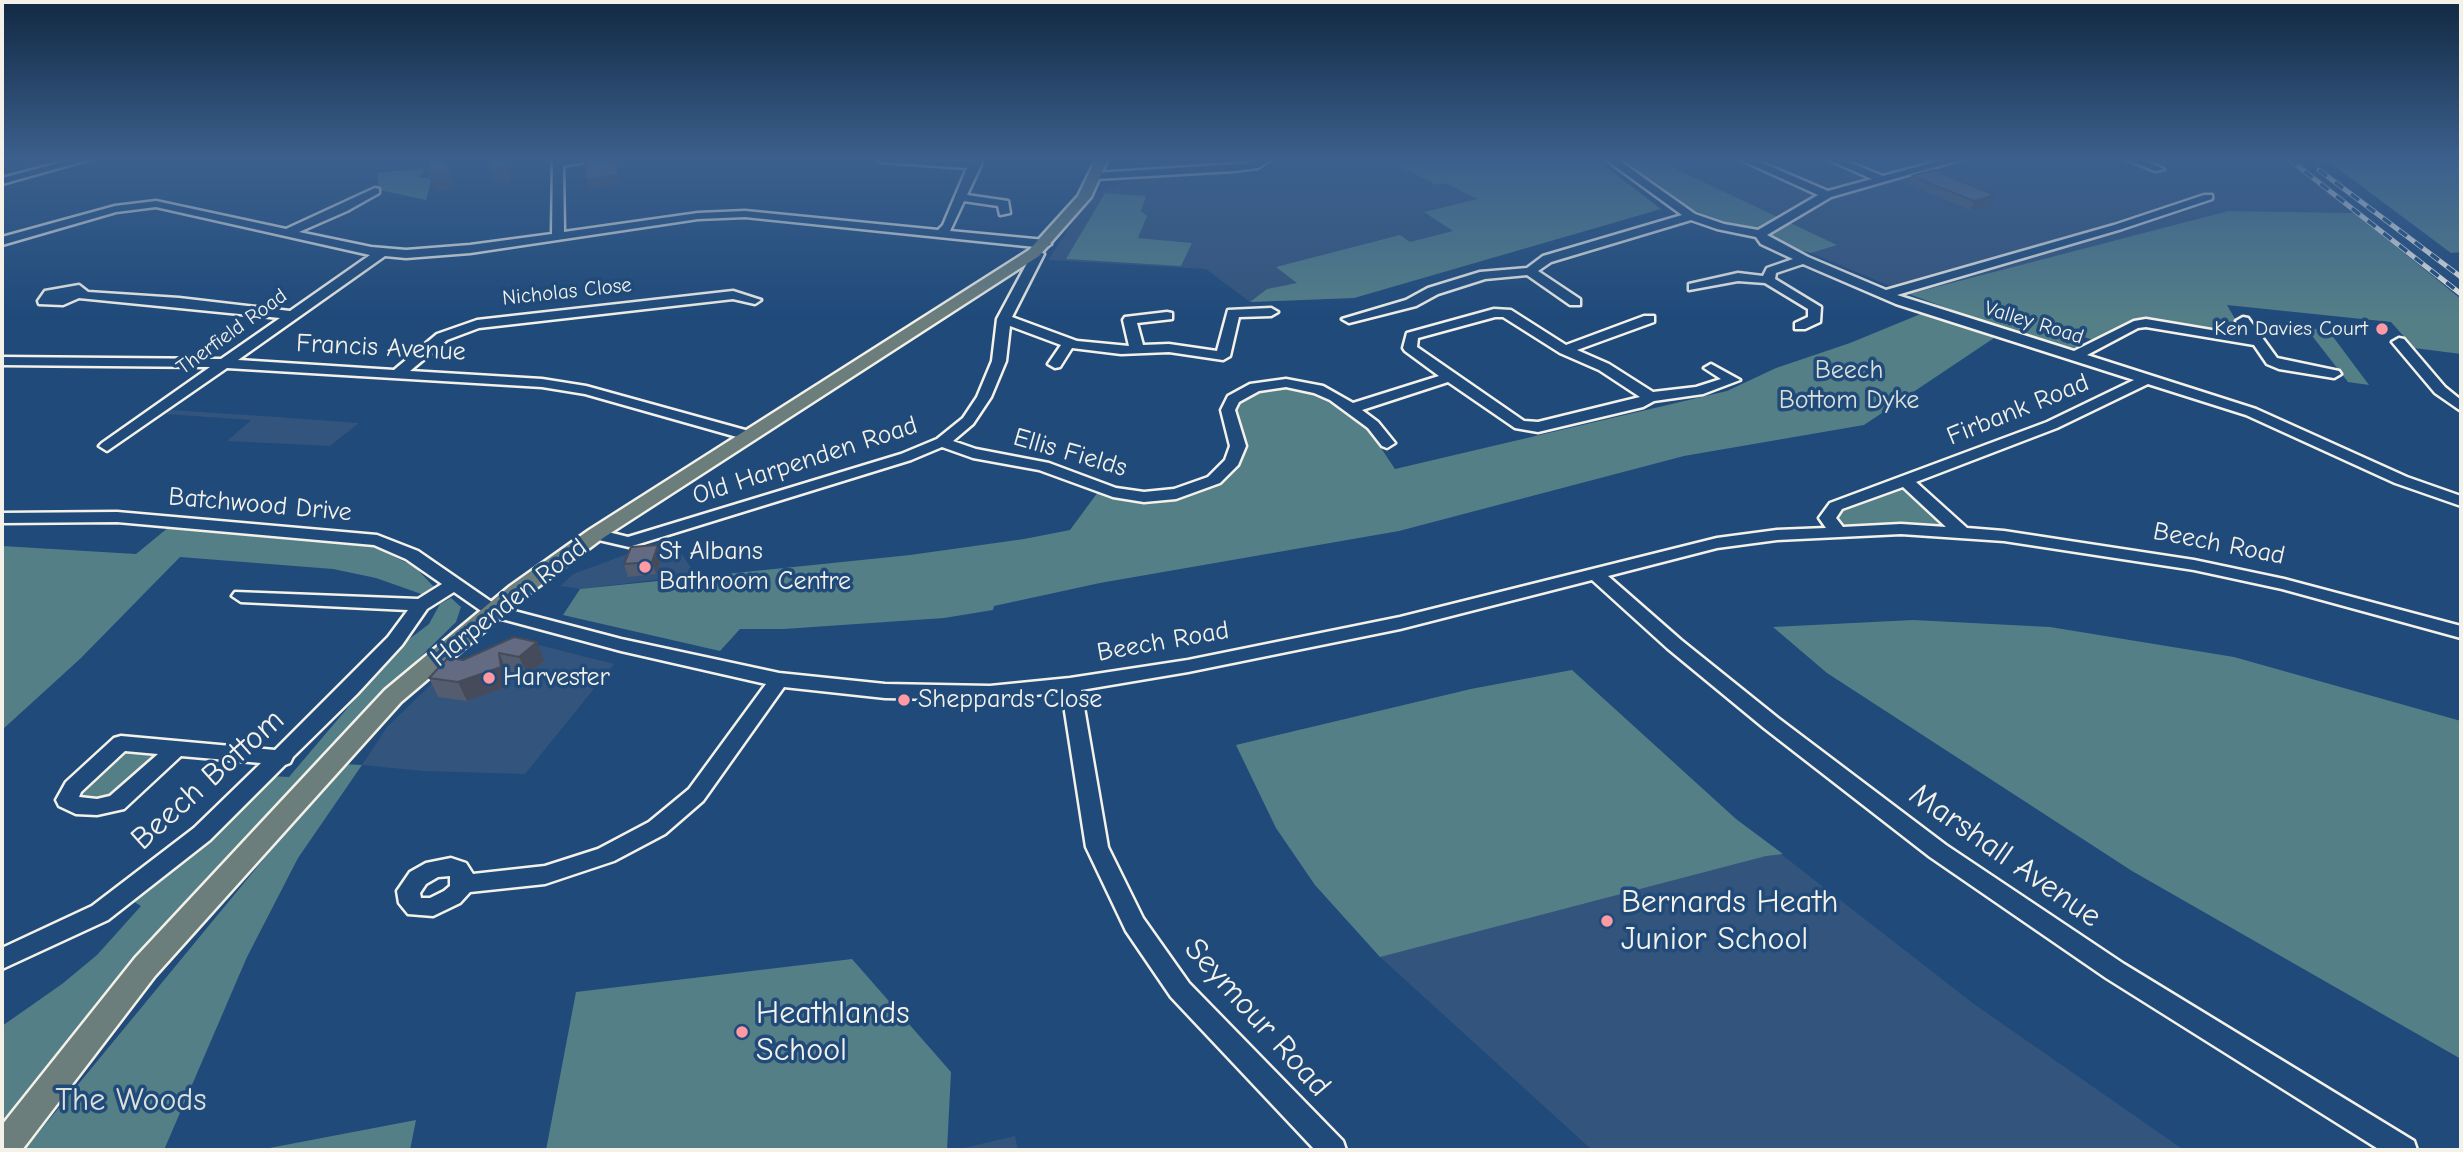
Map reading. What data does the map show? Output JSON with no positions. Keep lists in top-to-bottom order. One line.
{"streets":{"main road":["Harpenden Road"],"street":["Nicholas Close","Valley Road","Therfield Road","Francis Avenue","Firbank Road","Ellis Fields","Old Harpenden Road","Batchwood Drive","Beech Road","Beech Bottom","Marshall Avenue","Seymour Road"]},"crossings":[["Nicholas Close","Francis Avenue"],["Valley Road","Firbank Road"],["Therfield Road","Francis Avenue"],["Francis Avenue","Harpenden Road"],["Ellis Fields","Old Harpenden Road"],["Old Harpenden Road","Harpenden Road"],["Batchwood Drive","Beech Road"],["Batchwood Drive","Harpenden Road"],["Beech Road","Harpenden Road"],["Beech Road","Marshall Avenue"],["Beech Road","Seymour Road"]],"parks":["Beech Bottom Dyke","The Woods"],"places":["Ken Davies Court","St Albans Bathroom Centre","Harvester","Sheppards Close","Bernards Heath Junior School","Heathlands School"]}
